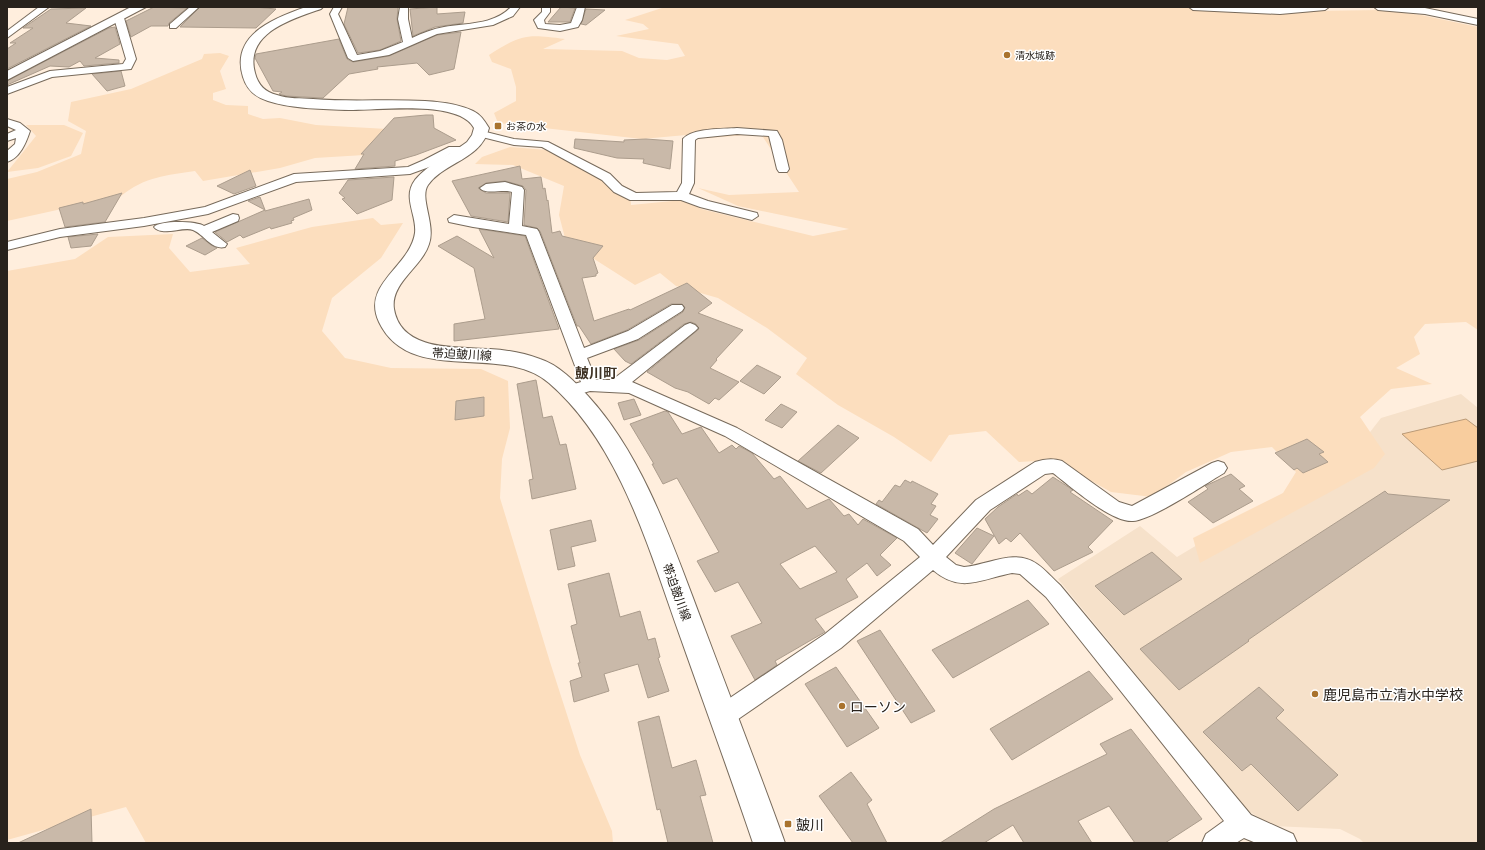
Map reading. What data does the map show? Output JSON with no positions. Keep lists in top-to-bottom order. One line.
{"streets":{"street":["帯迫皷川線"]},"districts":["皷川町"],"places":{"other":["清水城跡","鹿児島市立清水中学校","ローソン"],"transit":["お茶の水","皷川"]}}
